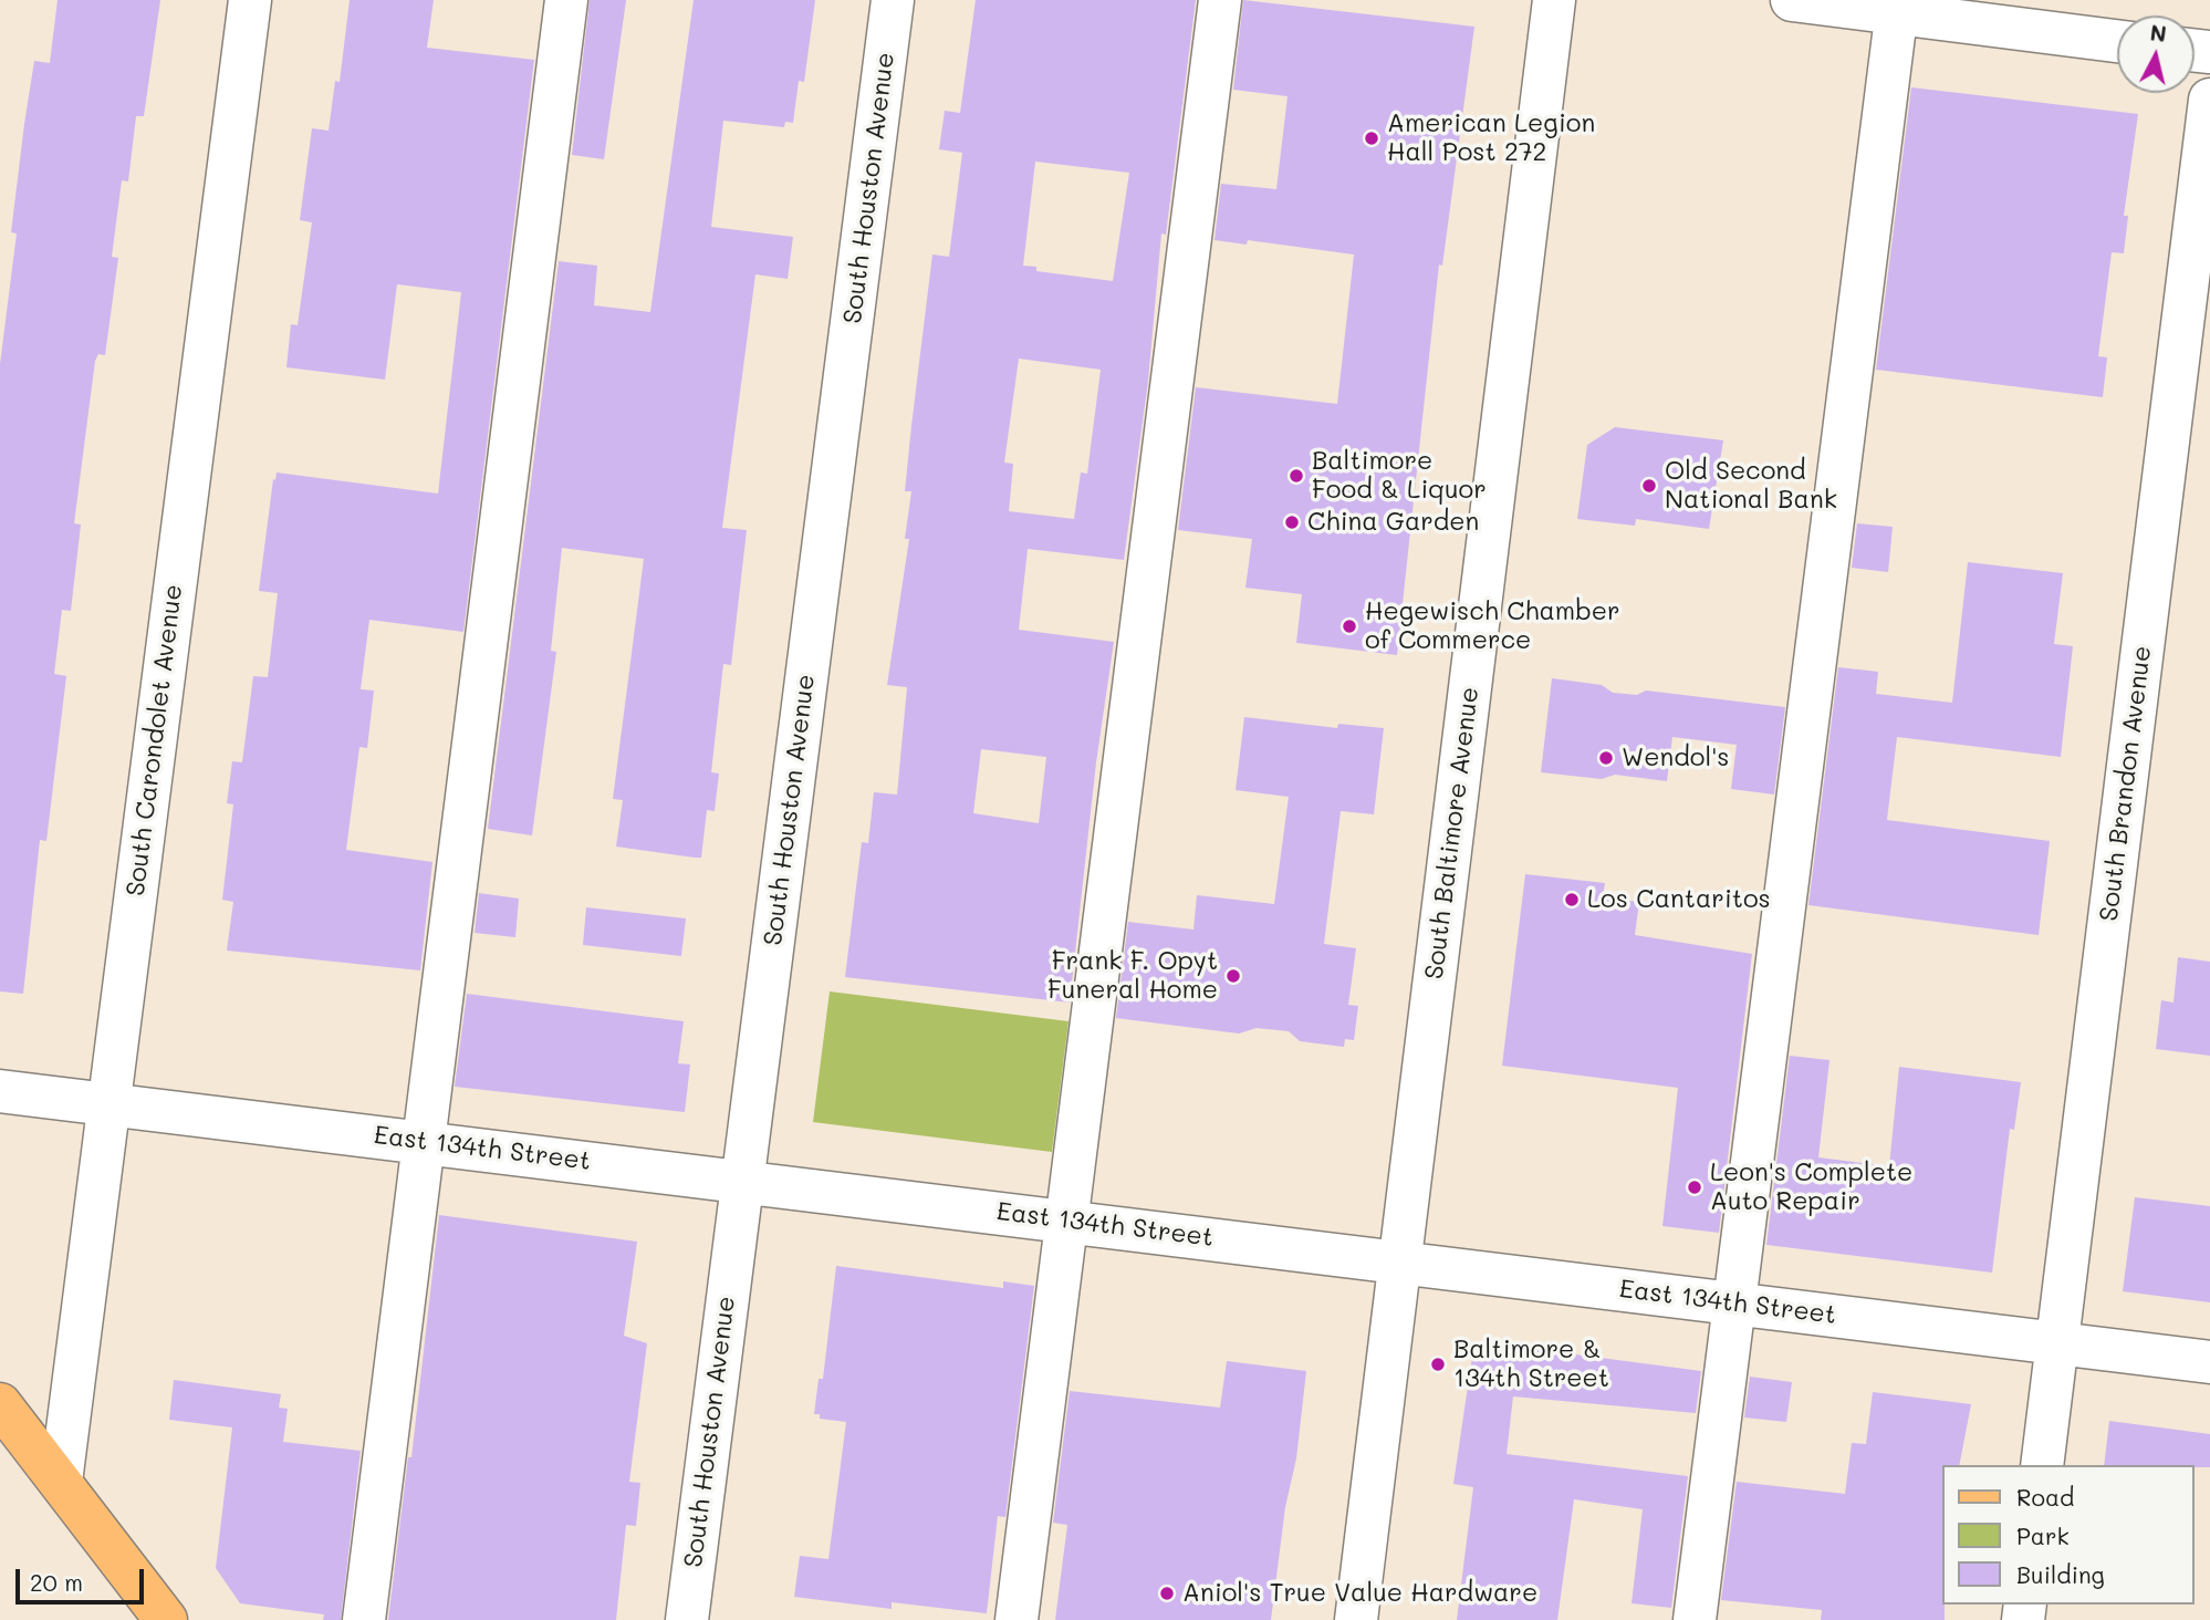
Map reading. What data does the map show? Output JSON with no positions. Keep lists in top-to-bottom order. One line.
{"streets":{"street":["South Houston Avenue","South Carondolet Avenue","South Brandon Avenue","South Baltimore Avenue","East 134th Street"]},"crossings":[["South Houston Avenue","East 134th Street"],["South Carondolet Avenue","East 134th Street"],["South Brandon Avenue","East 134th Street"],["South Baltimore Avenue","East 134th Street"]],"places":["American Legion Hall Post 272","Baltimore Food & Liquor","Old Second National Bank","China Garden","Hegewisch Chamber of Commerce","Wendol's","Los Cantaritos","Frank F. Opyt Funeral Home","Leon's Complete Auto Repair","Baltimore & 134th Street","Aniol's True Value Hardware"],"legend":["Road","Park","Building"],"scale_bar":"20 m","north":"top"}
